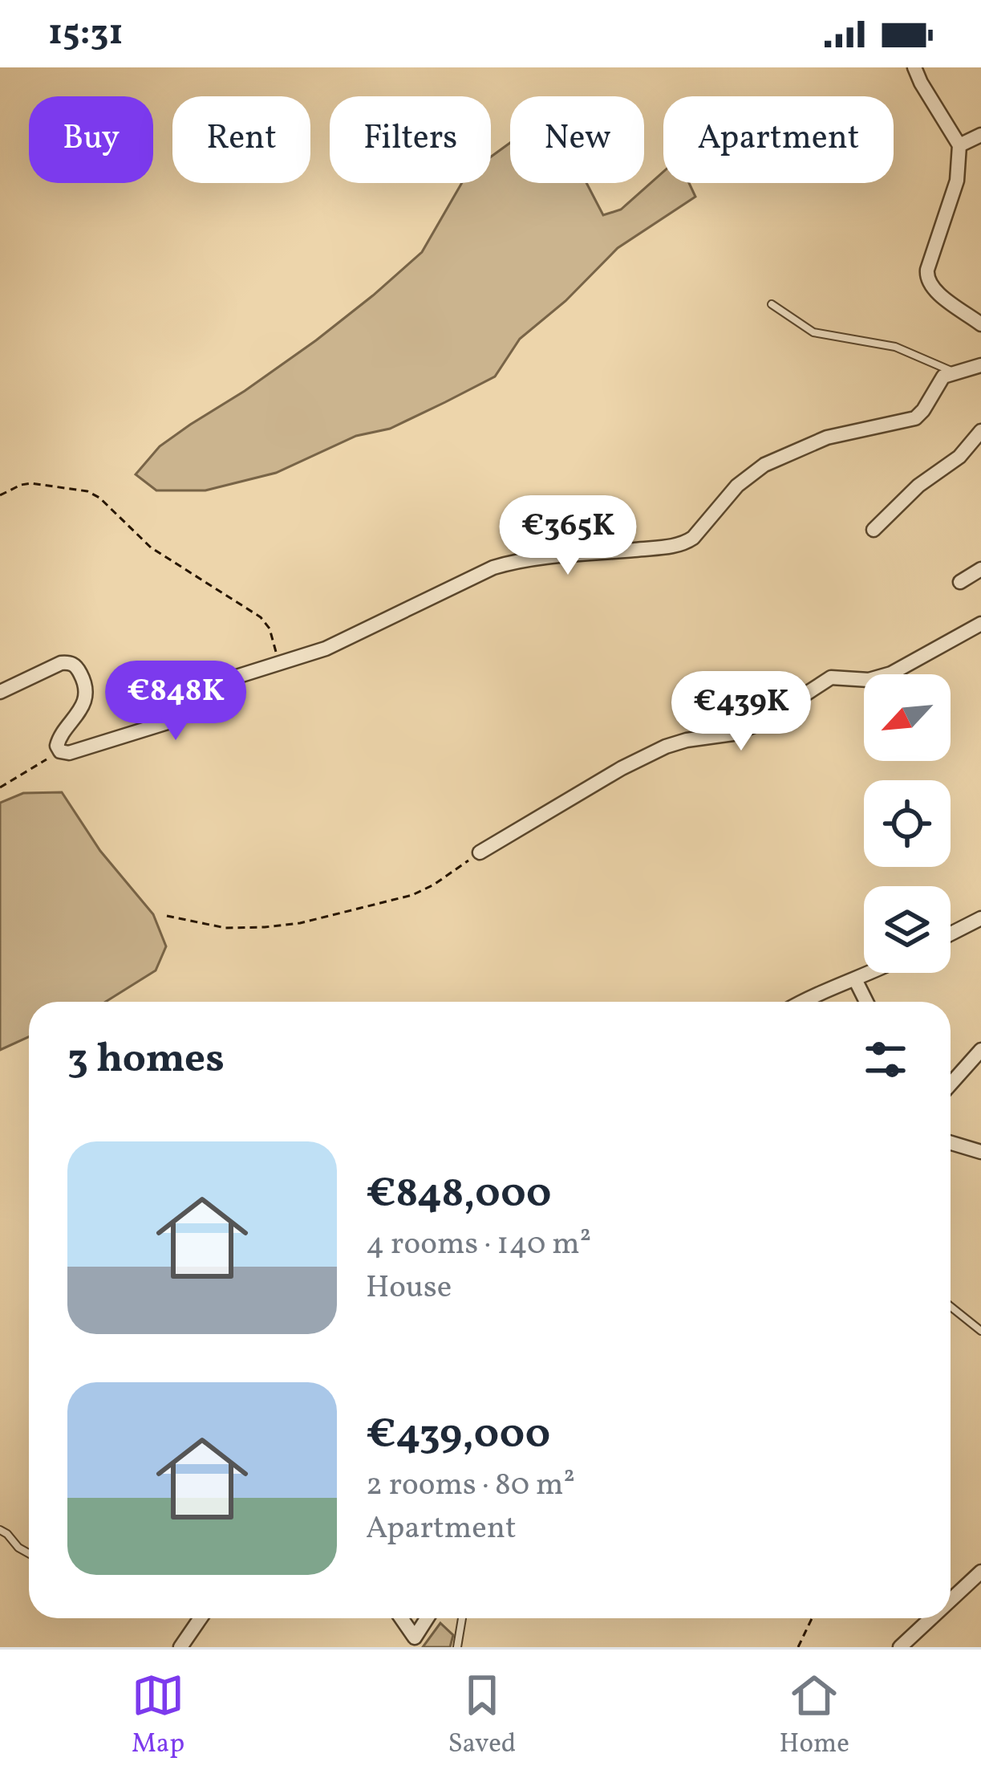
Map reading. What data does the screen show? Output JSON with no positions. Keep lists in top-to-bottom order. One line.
{"north":"bottom left","page":{"status":"15:31","chip":["Buy","Rent","Filters","New","Apartment"],"price":["€365K","€848K","€439K"],"heading":"3 homes","list":[{"name":"€848,000","note":"4 rooms · 140 m² · House"},{"name":"€439,000","note":"2 rooms · 80 m² · Apartment"}],"tabs":["Map","Saved","Home"]}}
